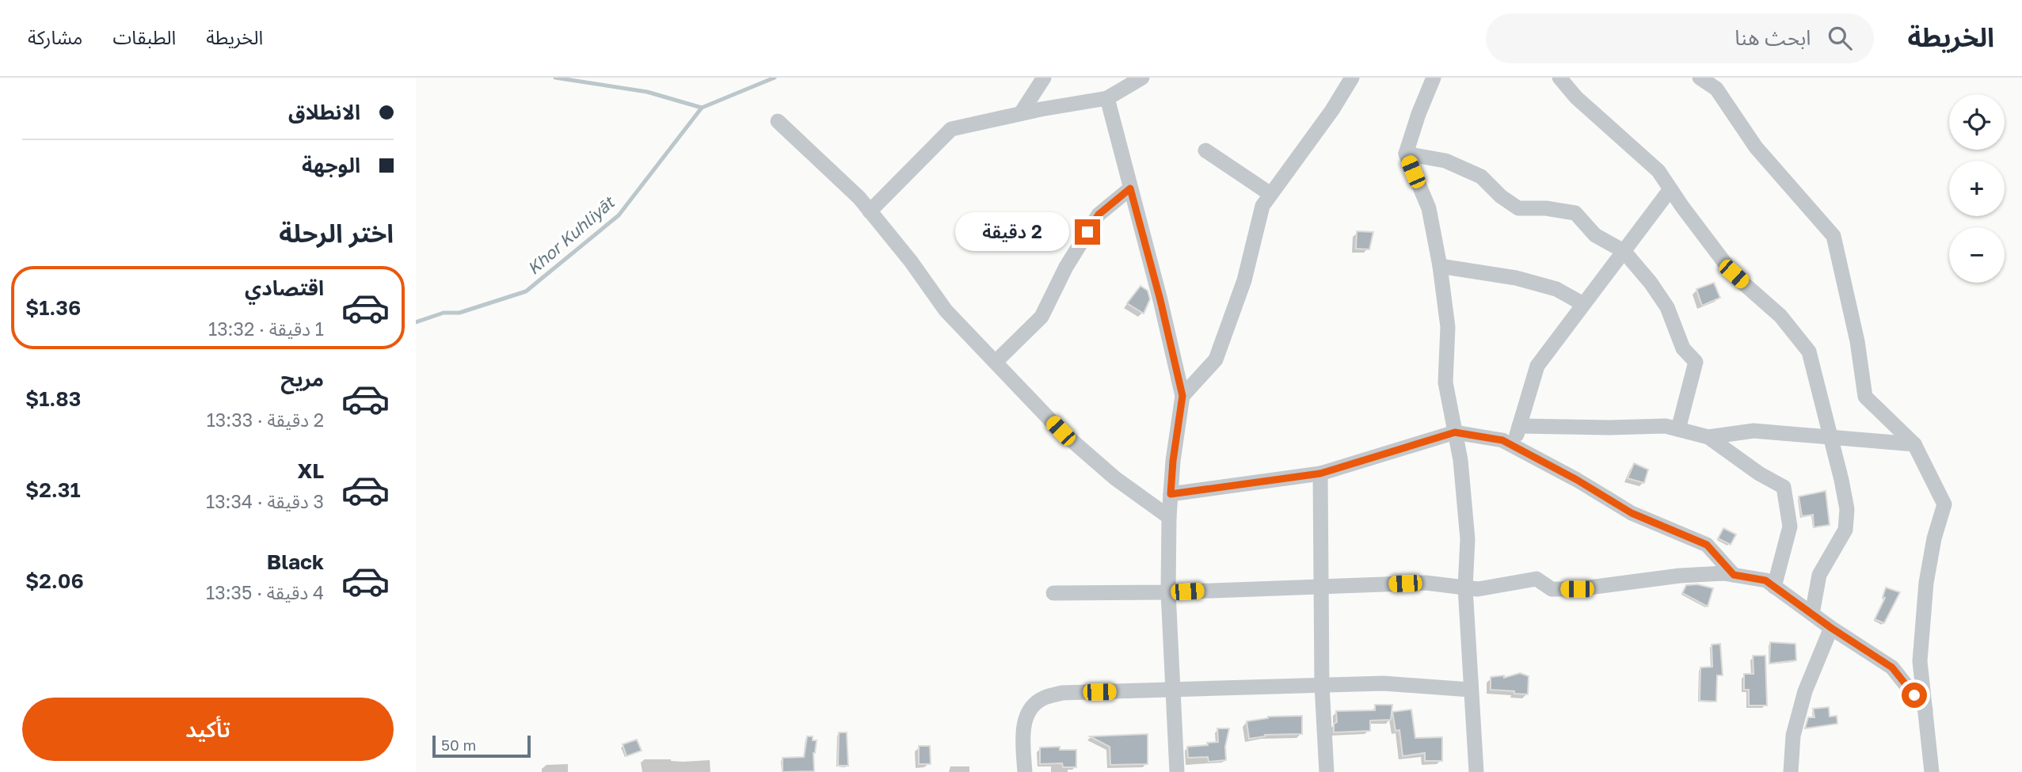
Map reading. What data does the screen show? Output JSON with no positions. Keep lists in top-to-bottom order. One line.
{"water":["Khor Kuhliyāt"],"scale_bar":"50 m","page":{"header":"الخريطة","search":"ابحث هنا","nav":["الخريطة","الطبقات","مشاركة"],"banner":["الانطلاق","الوجهة"],"map_buttons":["+","−"],"heading":"اختر الرحلة","bubble":"2 دقيقة","list":[{"name":"اقتصادي","note":"1 دقيقة · 13:32","value":"$1.36"},{"name":"مريح","note":"2 دقيقة · 13:33","value":"$1.83"},{"name":"XL","note":"3 دقيقة · 13:34","value":"$2.31"},{"name":"Black","note":"4 دقيقة · 13:35","value":"$2.06"}],"buttons":"تأكيد","scale":"50 m"}}
